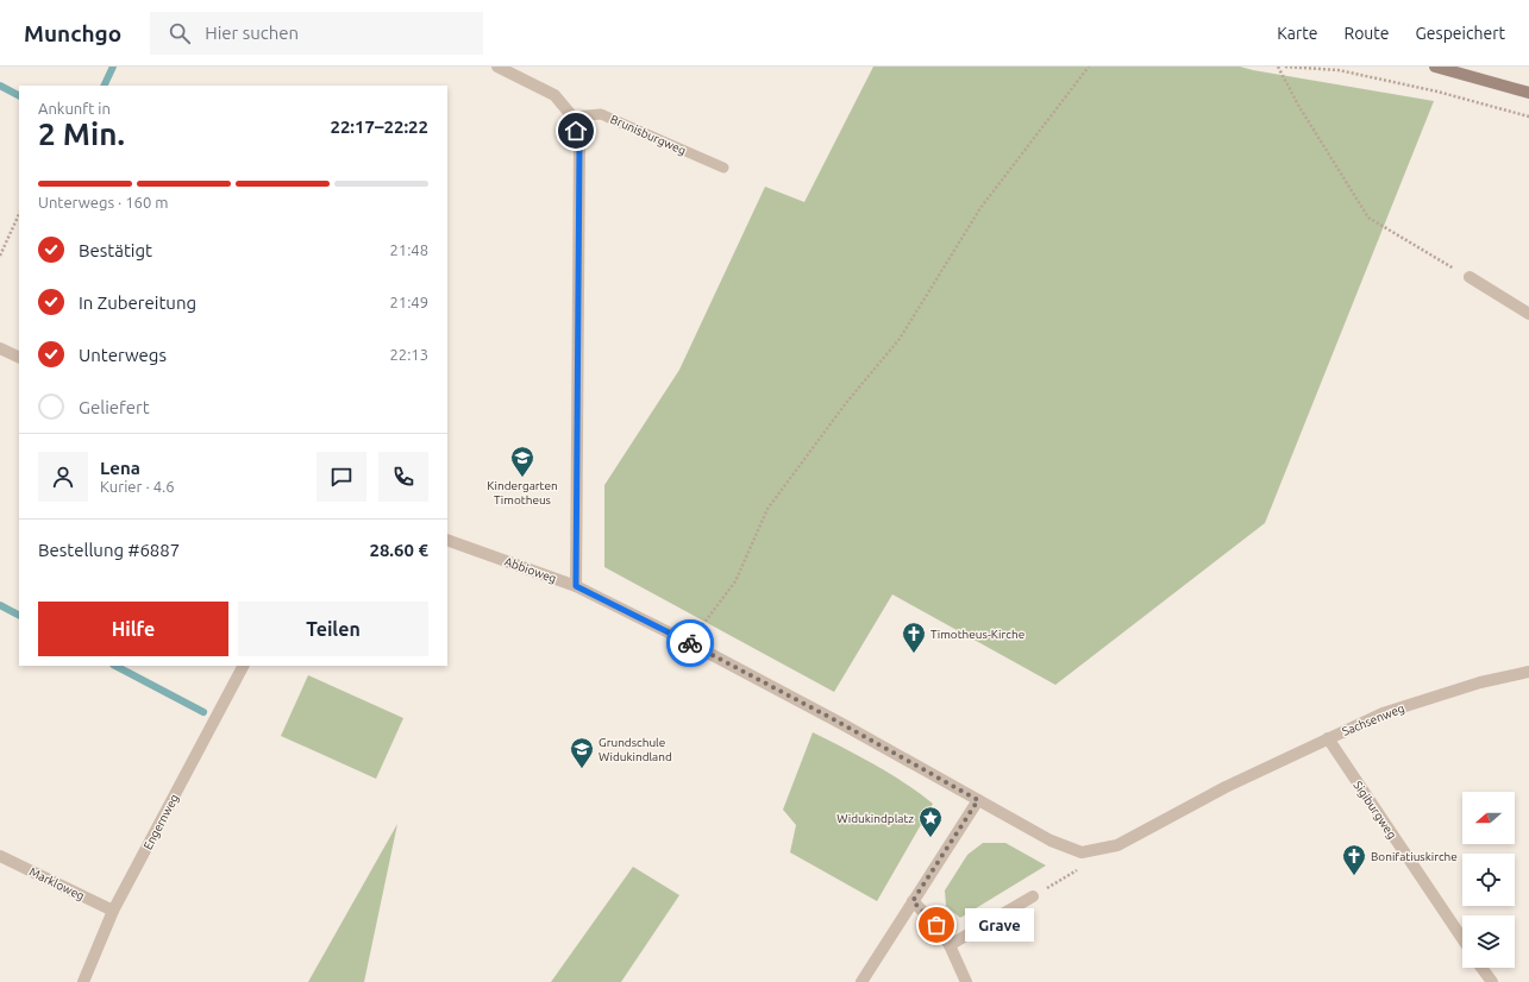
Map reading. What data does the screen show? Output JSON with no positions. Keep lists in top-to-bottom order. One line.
{"streets":{"street":["Abbioweg","Sachsenweg","Sigiburgweg","Engernweg","Markloweg"],"lane":["Brunisburgweg"]},"crossings":[["Sachsenweg","Sigiburgweg"],["Engernweg","Markloweg"]],"places":{"school or university":["Kindergarten Timotheus","Grundschule Widukindland"],"church":["Timotheus-Kirche","Bonifatiuskirche"],"place":["Widukindplatz"],"other":["Grave"]},"north":"left","page":{"header":"Munchgo","search":"Hier suchen","nav":["Karte","Route","Gespeichert"],"heading":["2 Min.","Ankunft in","22:17–22:22"],"panel":["Lena","Kurier · 4.6","Bestellung #6887","28.60 €"],"bar":"Unterwegs · 160 m","list":[["Bestätigt","21:48"],["In Zubereitung","21:49"],["Unterwegs","22:13"],"Geliefert"],"buttons":["Hilfe","Teilen"],"bubble":"Grave"}}
